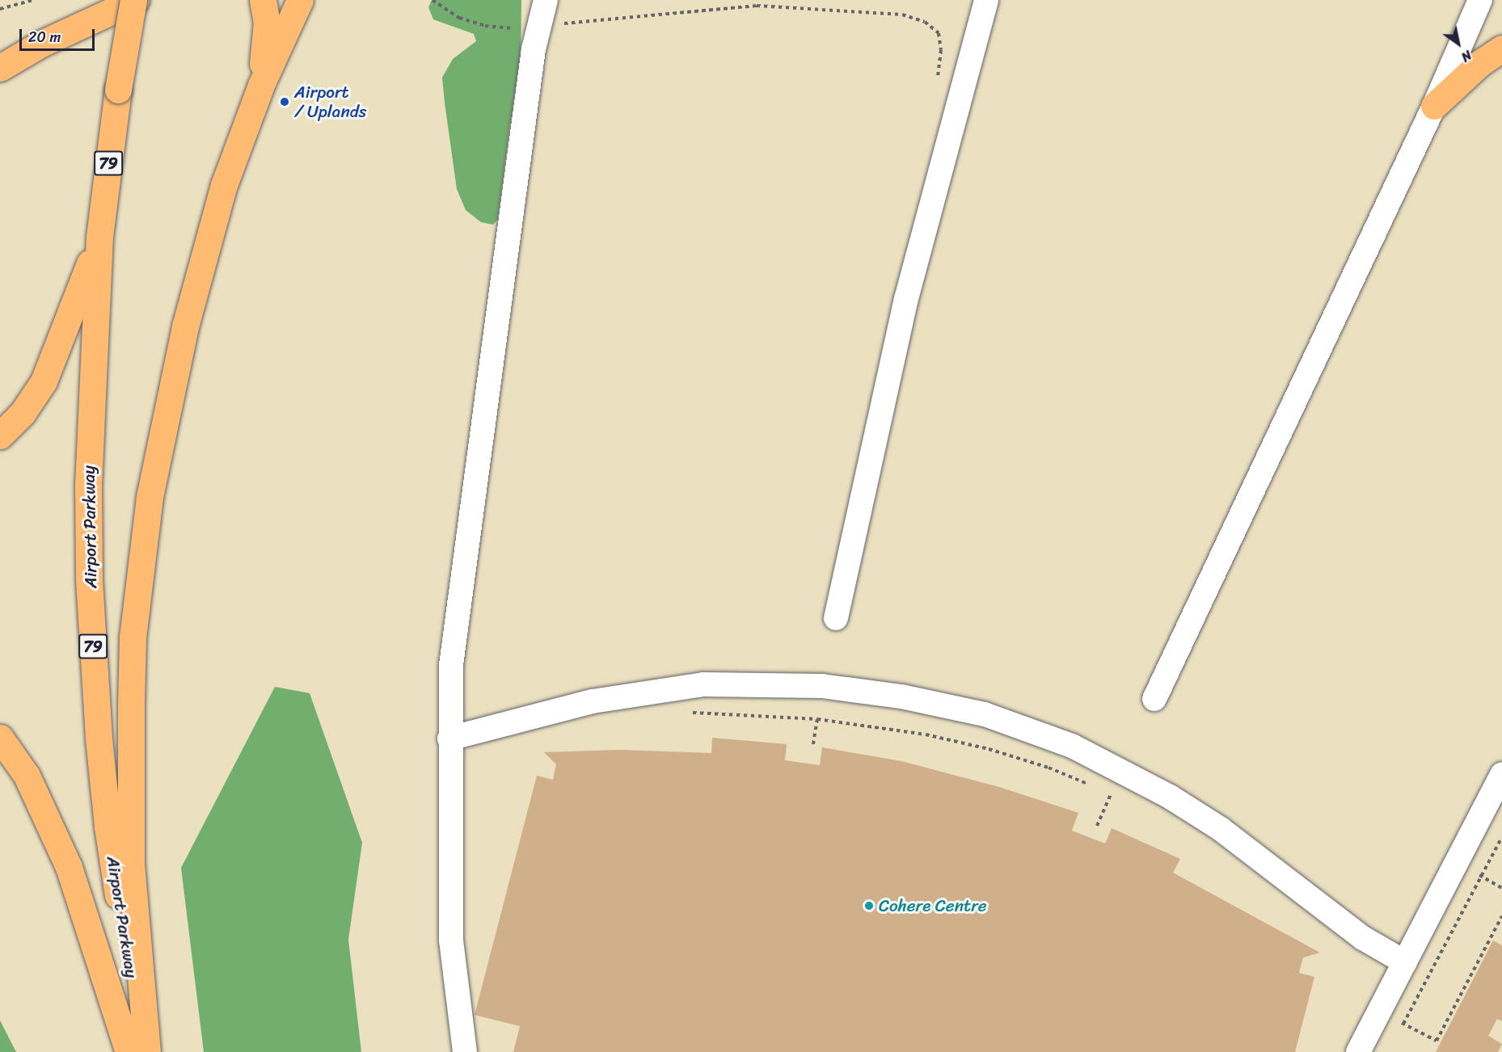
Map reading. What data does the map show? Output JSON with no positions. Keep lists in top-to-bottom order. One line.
{"streets":{"main road":["79","Airport Parkway"]},"places":["Airport / Uplands","Cohere Centre"],"scale_bar":"20 m","north":"bottom right"}
